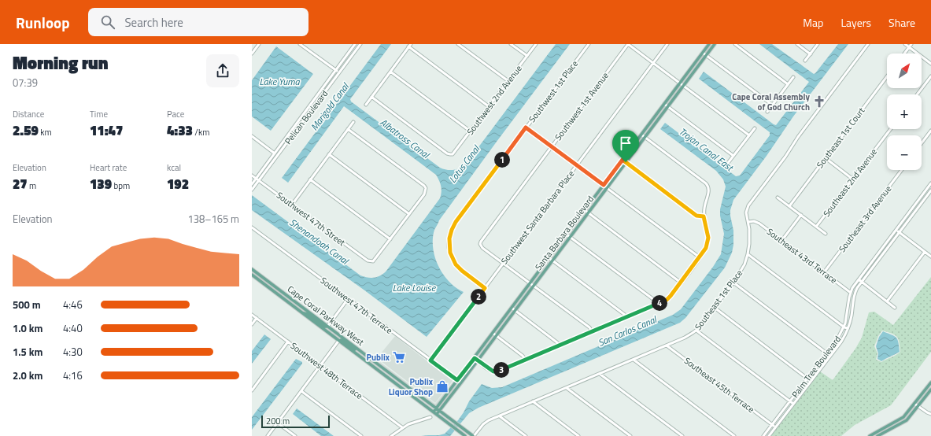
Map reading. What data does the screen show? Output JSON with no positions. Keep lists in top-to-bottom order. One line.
{"streets":{"main road":["Santa Barbara Boulevard","Cape Coral Parkway West"],"street":["Southwest 1st Place","Southwest 2nd Avenue","Southwest 1st Avenue","Pelican Boulevard","Southeast 1st Court","Southeast 2nd Avenue","Southwest Santa Barbara Place","Southwest 47th Street","Southeast 3rd Avenue","Southeast 43rd Terrace","Southeast 1st Place","Southwest 47th Terrace","Palm Tree Boulevard","Southwest 48th Terrace","Southeast 45th Terrace"]},"crossings":[["Southwest 1st Place","Southwest Santa Barbara Place"],["Southwest 1st Avenue","Southwest Santa Barbara Place"],["Pelican Boulevard","Southwest 47th Street"],["Southwest Santa Barbara Place","Southwest 47th Terrace"],["Southeast 3rd Avenue","Southeast 43rd Terrace"],["Santa Barbara Boulevard","Southwest 47th Terrace"],["Santa Barbara Boulevard","Cape Coral Parkway West"],["Southeast 43rd Terrace","Southeast 1st Place"],["Southeast 43rd Terrace","Palm Tree Boulevard"],["Southeast 1st Place","Southeast 45th Terrace"],["Palm Tree Boulevard","Southeast 45th Terrace"]],"water":["Lake Yuma","Marigold Canal","Albatross Canal","Trojan Canal East","Lotus Canal","Shenandoah Canal","Lake Louise","San Carlos Canal"],"places":{"church":["Cape Coral Assembly of God Church"],"supermarket":["Publix"],"shop":["Publix Liquor Shop"]},"scale_bar":"200 m","north":"top right","page":{"header":"Runloop","search":"Search here","nav":["Map","Layers","Share"],"heading":["Morning run","07:39"],"map_buttons":["+","−"],"stats":[["Distance","2.59 km"],["Time","11:47"],["Pace","4:33 /km"],["Elevation","27 m"],["Heart rate","139 bpm"],["kcal","192"]],"pins":["1","2","4","3"],"chart":["Elevation","138–165 m"],"list":[{"name":"500 m","note":"4:46"},{"name":"1.0 km","note":"4:40"},{"name":"1.5 km","note":"4:30"},{"name":"2.0 km","note":"4:16"}],"scale":"200 m"}}
